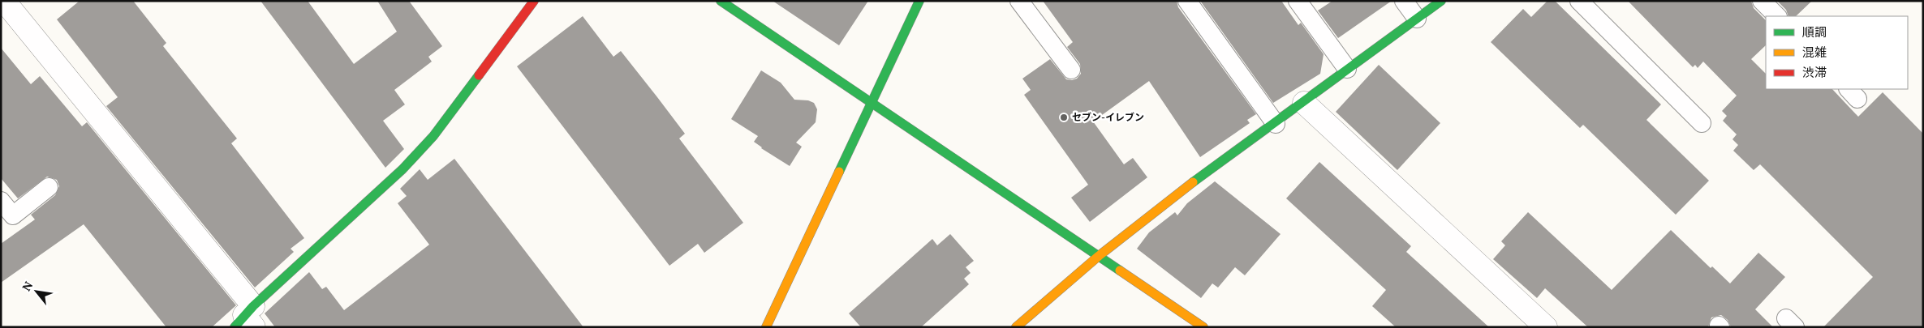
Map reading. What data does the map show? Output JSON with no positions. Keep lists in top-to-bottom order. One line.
{"places":["セブン-イレブン"],"legend":["順調","混雑","渋滞"],"north":"top left"}
